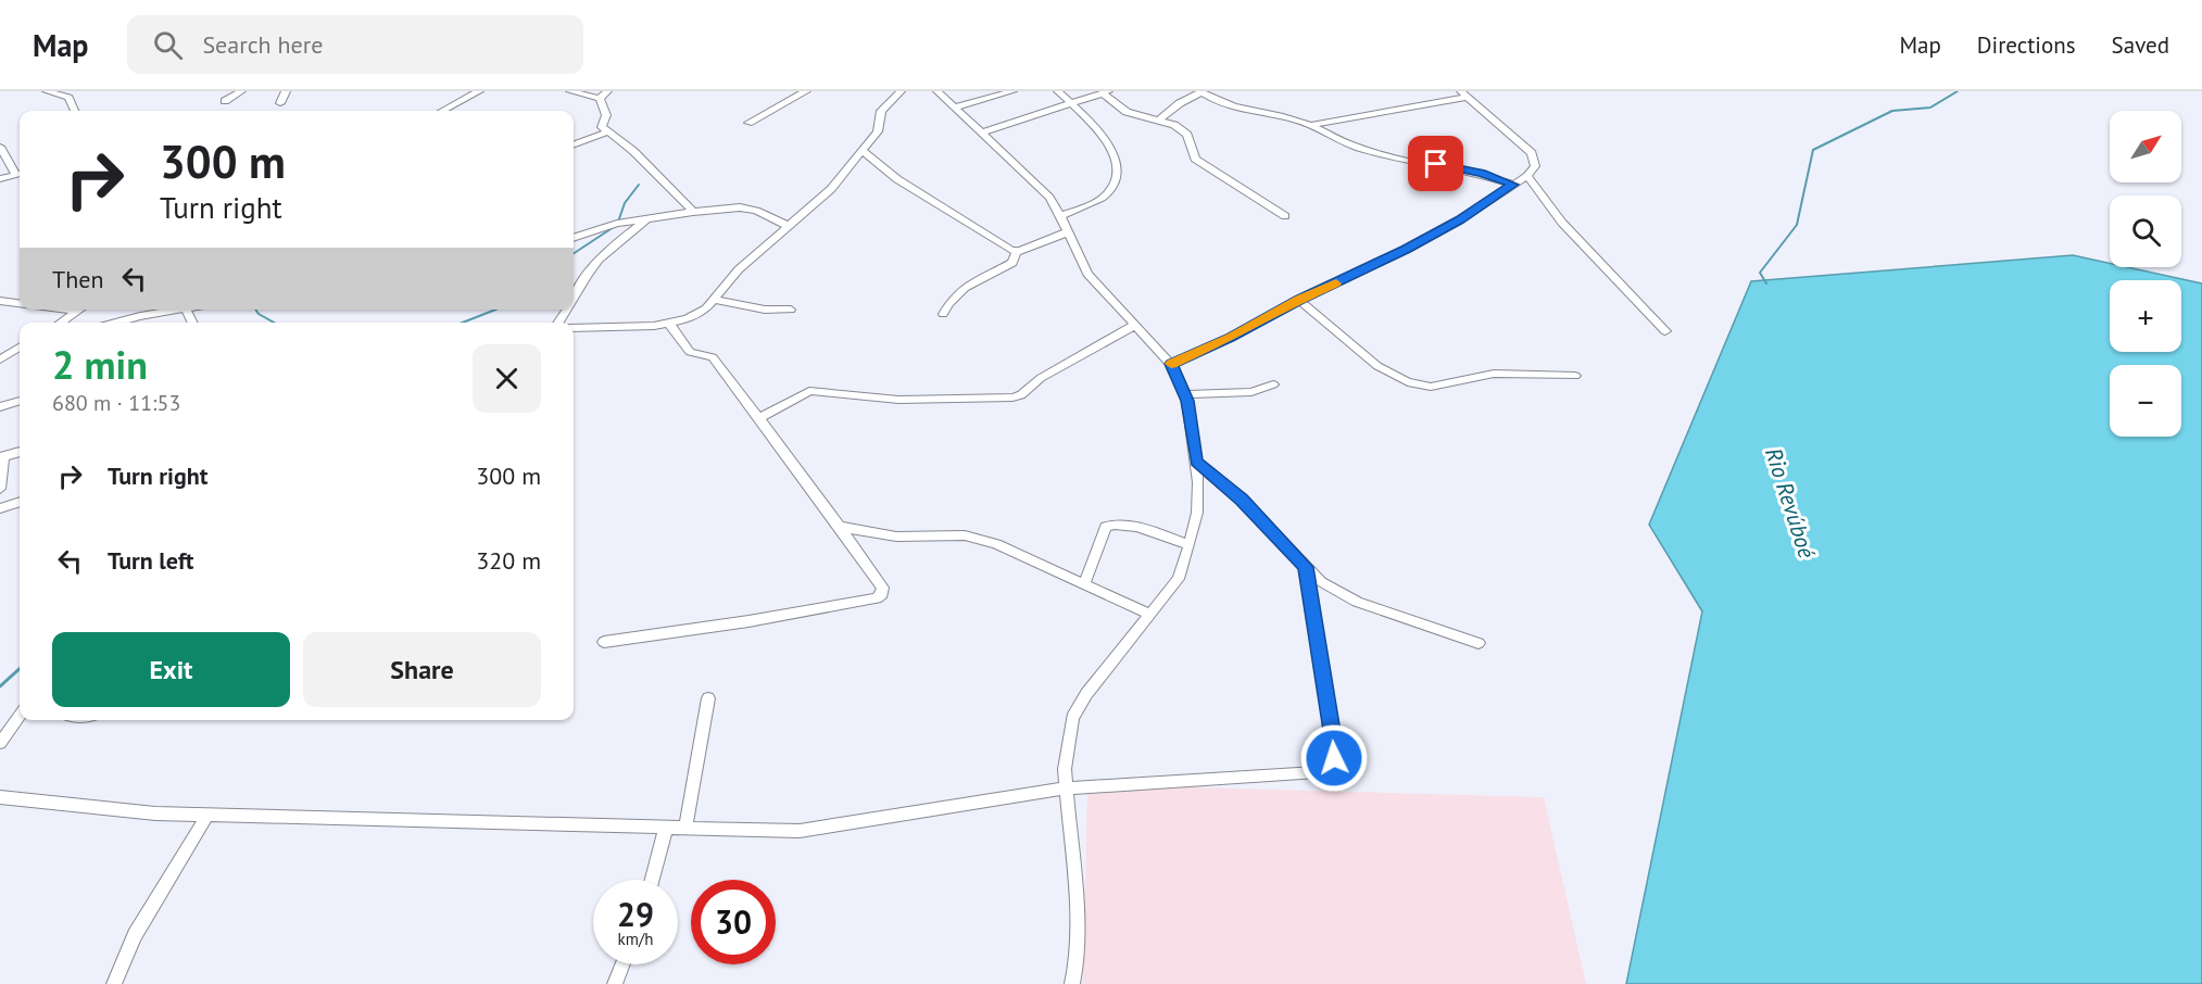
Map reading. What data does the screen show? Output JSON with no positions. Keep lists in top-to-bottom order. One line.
{"water":["Rio Revúboé"],"north":"top right","page":{"header":"Map","search":"Search here","nav":["Map","Directions","Saved"],"map_buttons":["+","−"],"turn":["300 m","Turn right"],"then":"Then","heading":["2 min","680 m · 11:53"],"list":[{"name":"Turn right","value":"300 m"},{"name":"Turn left","value":"320 m"}],"buttons":["Exit","Share"],"speed":"29 km/h","limit":"30"}}
